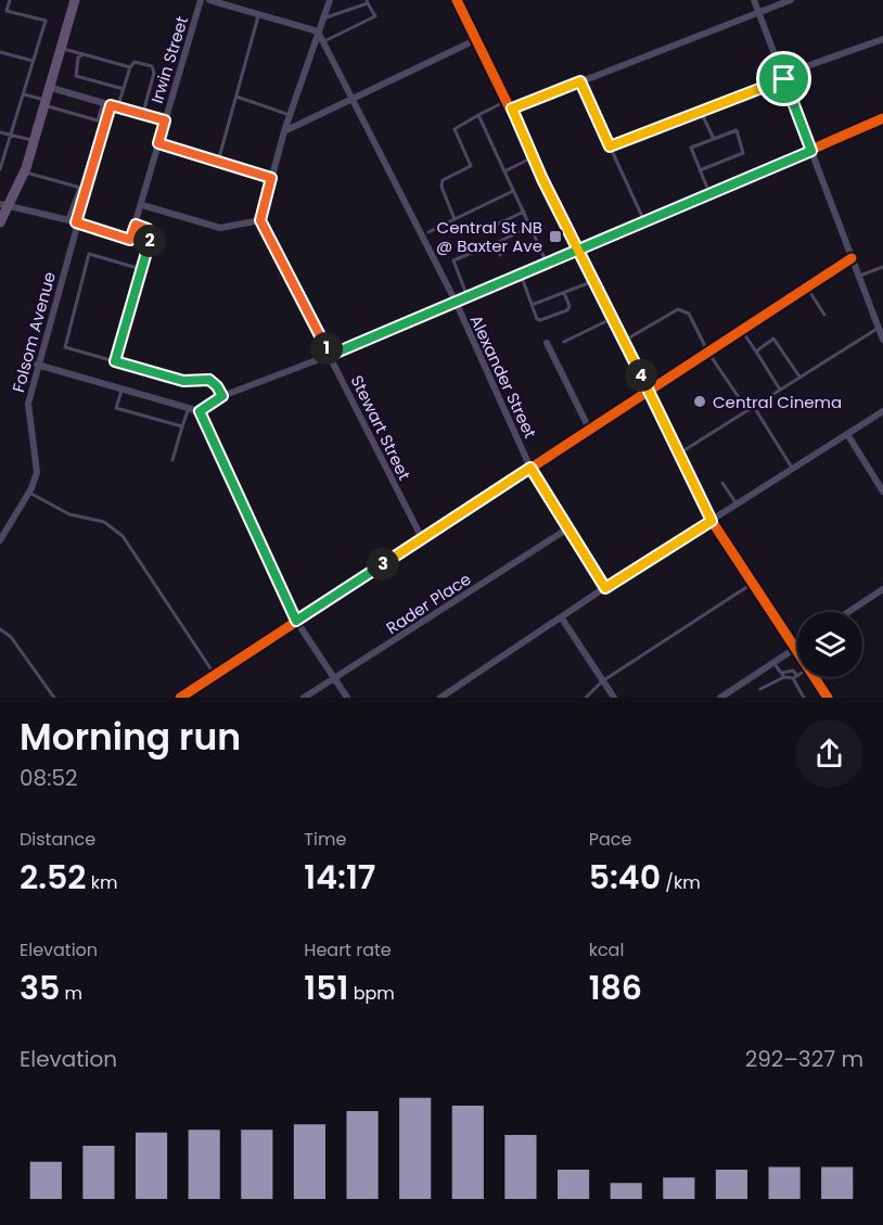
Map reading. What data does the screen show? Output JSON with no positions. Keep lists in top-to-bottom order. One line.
{"streets":{"street":["Irwin Street","Folsom Avenue","Alexander Street","Stewart Street","Rader Place"]},"crossings":[["Irwin Street","Folsom Avenue"],["Alexander Street","Rader Place"]],"places":{"transit":["Central St NB @ Baxter Ave"],"other":["Central Cinema"]},"page":{"pins":["2","1","4","3"],"heading":["Morning run","08:52"],"stats":[["Distance","2.52 km"],["Time","14:17"],["Pace","5:40 /km"],["Elevation","35 m"],["Heart rate","151 bpm"],["kcal","186"]],"chart":["Elevation","292–327 m"]}}
